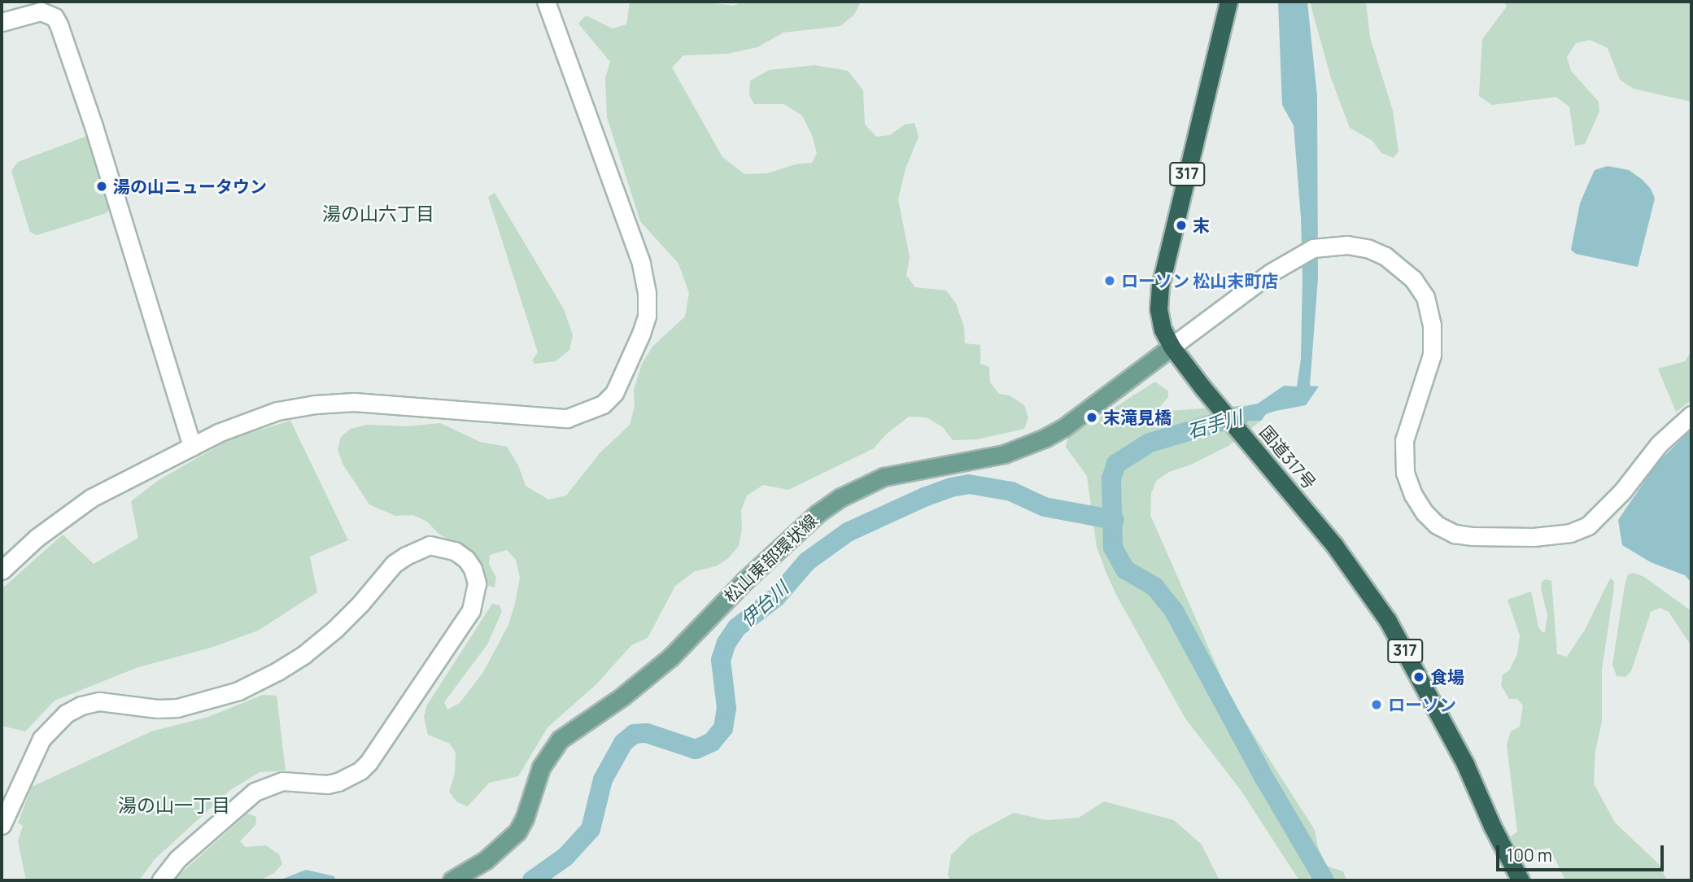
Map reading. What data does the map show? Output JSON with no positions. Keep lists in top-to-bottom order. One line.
{"streets":{"highway":["317","国道317号"],"main road":["松山東部環状線"]},"crossings":[["国道317号","松山東部環状線"]],"districts":["湯の山六丁目","湯の山一丁目"],"water":["石手川","伊台川"],"places":["湯の山ニュータウン","末","ローソン 松山末町店","末滝見橋","食場","ローソン"],"scale_bar":"100 m"}
